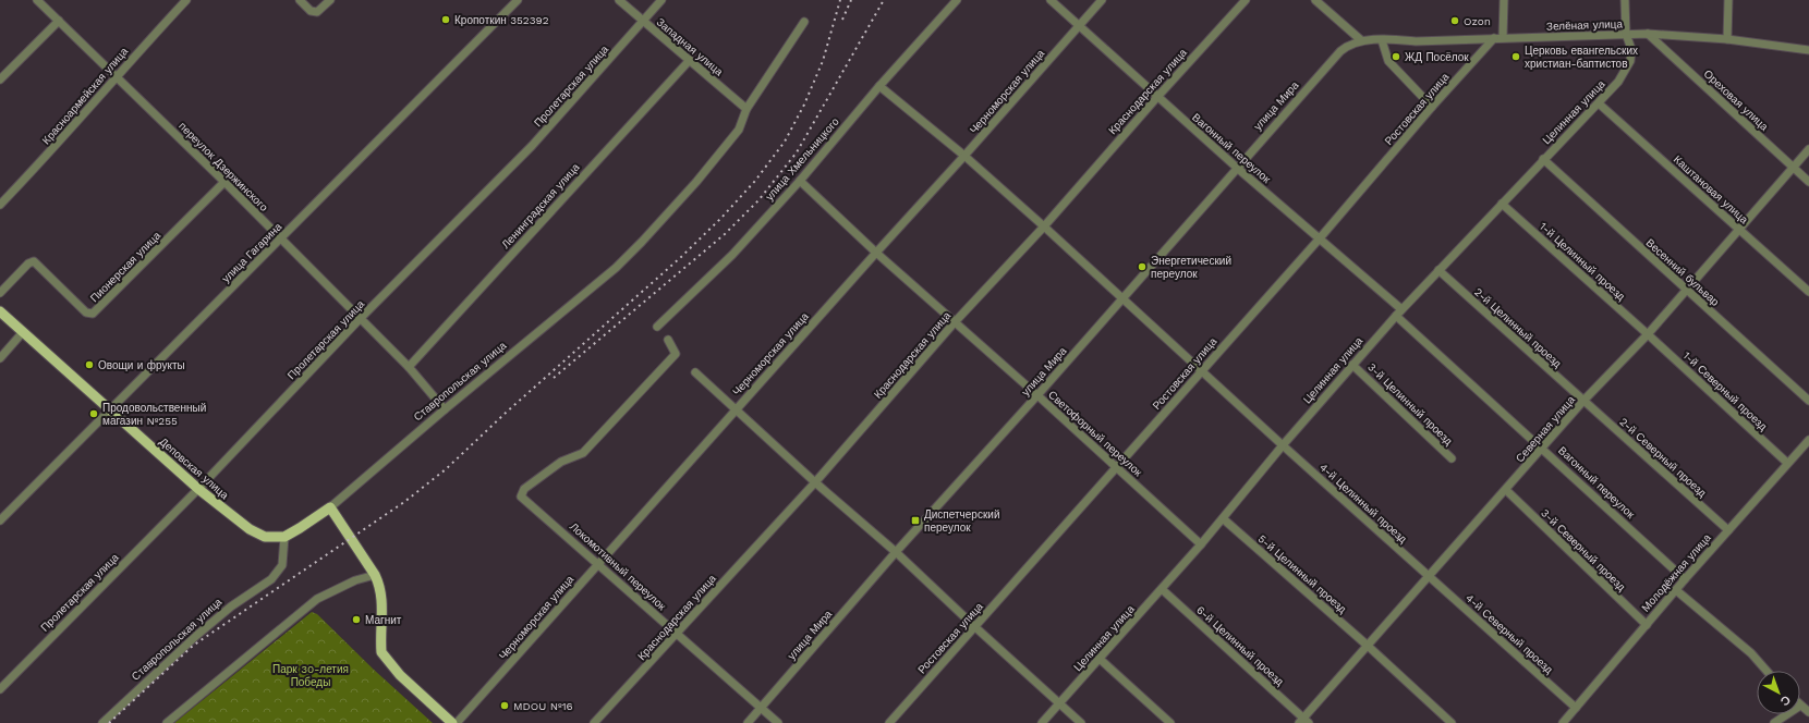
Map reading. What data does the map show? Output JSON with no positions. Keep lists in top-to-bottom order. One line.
{"streets":{"main road":["Ставропольская улица","Деповская улица"],"street":["Зелёная улица","Западная улица","Пролетарская улица","Черноморская улица","Краснодарская улица","Красноармейская улица","Ореховая улица","улица Мира","Ростовская улица","Целинная улица","Вагонный переулок","улица Хмельницкого","переулок Дзержинского","Каштановая улица","Ленинградская улица","улица Гагарина","1-й Целинный проезд","Пионерская улица","Весенний бульвар","2-й Целинный проезд","1-й Северный проезд","3-й Целинный проезд","Северная улица","Светофорный переулок","2-й Северный проезд","4-й Целинный проезд","3-й Северный проезд","Локомотивный переулок","Молодёжная улица","5-й Целинный проезд","4-й Северный проезд","6-й Целинный проезд"]},"crossings":[["Зелёная улица","Ореховая улица"],["Зелёная улица","улица Мира"],["Зелёная улица","Ростовская улица"],["Зелёная улица","Целинная улица"],["Западная улица","Пролетарская улица"],["Западная улица","Ленинградская улица"],["Западная улица","Ставропольская улица"],["Пролетарская улица","переулок Дзержинского"],["Пролетарская улица","Деповская улица"],["Черноморская улица","Вагонный переулок"],["Черноморская улица","Светофорный переулок"],["Черноморская улица","Локомотивный переулок"],["Краснодарская улица","Вагонный переулок"],["Краснодарская улица","Светофорный переулок"],["Краснодарская улица","Локомотивный переулок"],["Красноармейская улица","переулок Дзержинского"],["Ореховая улица","Северная улица"],["улица Мира","Вагонный переулок"],["улица Мира","Светофорный переулок"],["улица Мира","Локомотивный переулок"],["Ростовская улица","Вагонный переулок"],["Ростовская улица","Светофорный переулок"],["Целинная улица","Вагонный переулок"],["Целинная улица","Каштановая улица"],["Целинная улица","1-й Целинный проезд"],["Целинная улица","Весенний бульвар"],["Целинная улица","2-й Целинный проезд"],["Целинная улица","3-й Целинный проезд"],["Целинная улица","Светофорный переулок"],["Целинная улица","4-й Целинный проезд"],["Целинная улица","5-й Целинный проезд"],["Целинная улица","6-й Целинный проезд"],["Вагонный переулок","Северная улица"],["Вагонный переулок","Молодёжная улица"],["улица Хмельницкого","Светофорный переулок"],["переулок Дзержинского","Ленинградская улица"],["переулок Дзержинского","улица Гагарина"],["переулок Дзержинского","Пионерская улица"],["переулок Дзержинского","Ставропольская улица"],["Каштановая улица","Северная улица"],["улица Гагарина","Деповская улица"],["1-й Целинный проезд","1-й Северный проезд"],["1-й Целинный проезд","Северная улица"],["Весенний бульвар","Северная улица"],["2-й Целинный проезд","Северная улица"],["2-й Целинный проезд","2-й Северный проезд"],["Ставропольская улица","Деповская улица"],["1-й Северный проезд","Северная улица"],["1-й Северный проезд","Молодёжная улица"],["Северная улица","2-й Северный проезд"],["Северная улица","4-й Целинный проезд"],["Северная улица","3-й Северный проезд"],["Северная улица","5-й Целинный проезд"],["Северная улица","4-й Северный проезд"],["Северная улица","6-й Целинный проезд"],["2-й Северный проезд","Молодёжная улица"],["4-й Целинный проезд","4-й Северный проезд"],["3-й Северный проезд","Молодёжная улица"],["Молодёжная улица","4-й Северный проезд"]],"parks":["Парк 30-летия Победы"],"places":{"other":["Кропоткин 352392","Ozon","ЖД Посёлок","Церковь евангельских христиан-баптистов","Энергетический переулок","Овощи и фрукты","Продовольственный магазин №255","Магнит","MDOU №16"],"transit":["Диспетчерский переулок"]},"north":"bottom right"}
